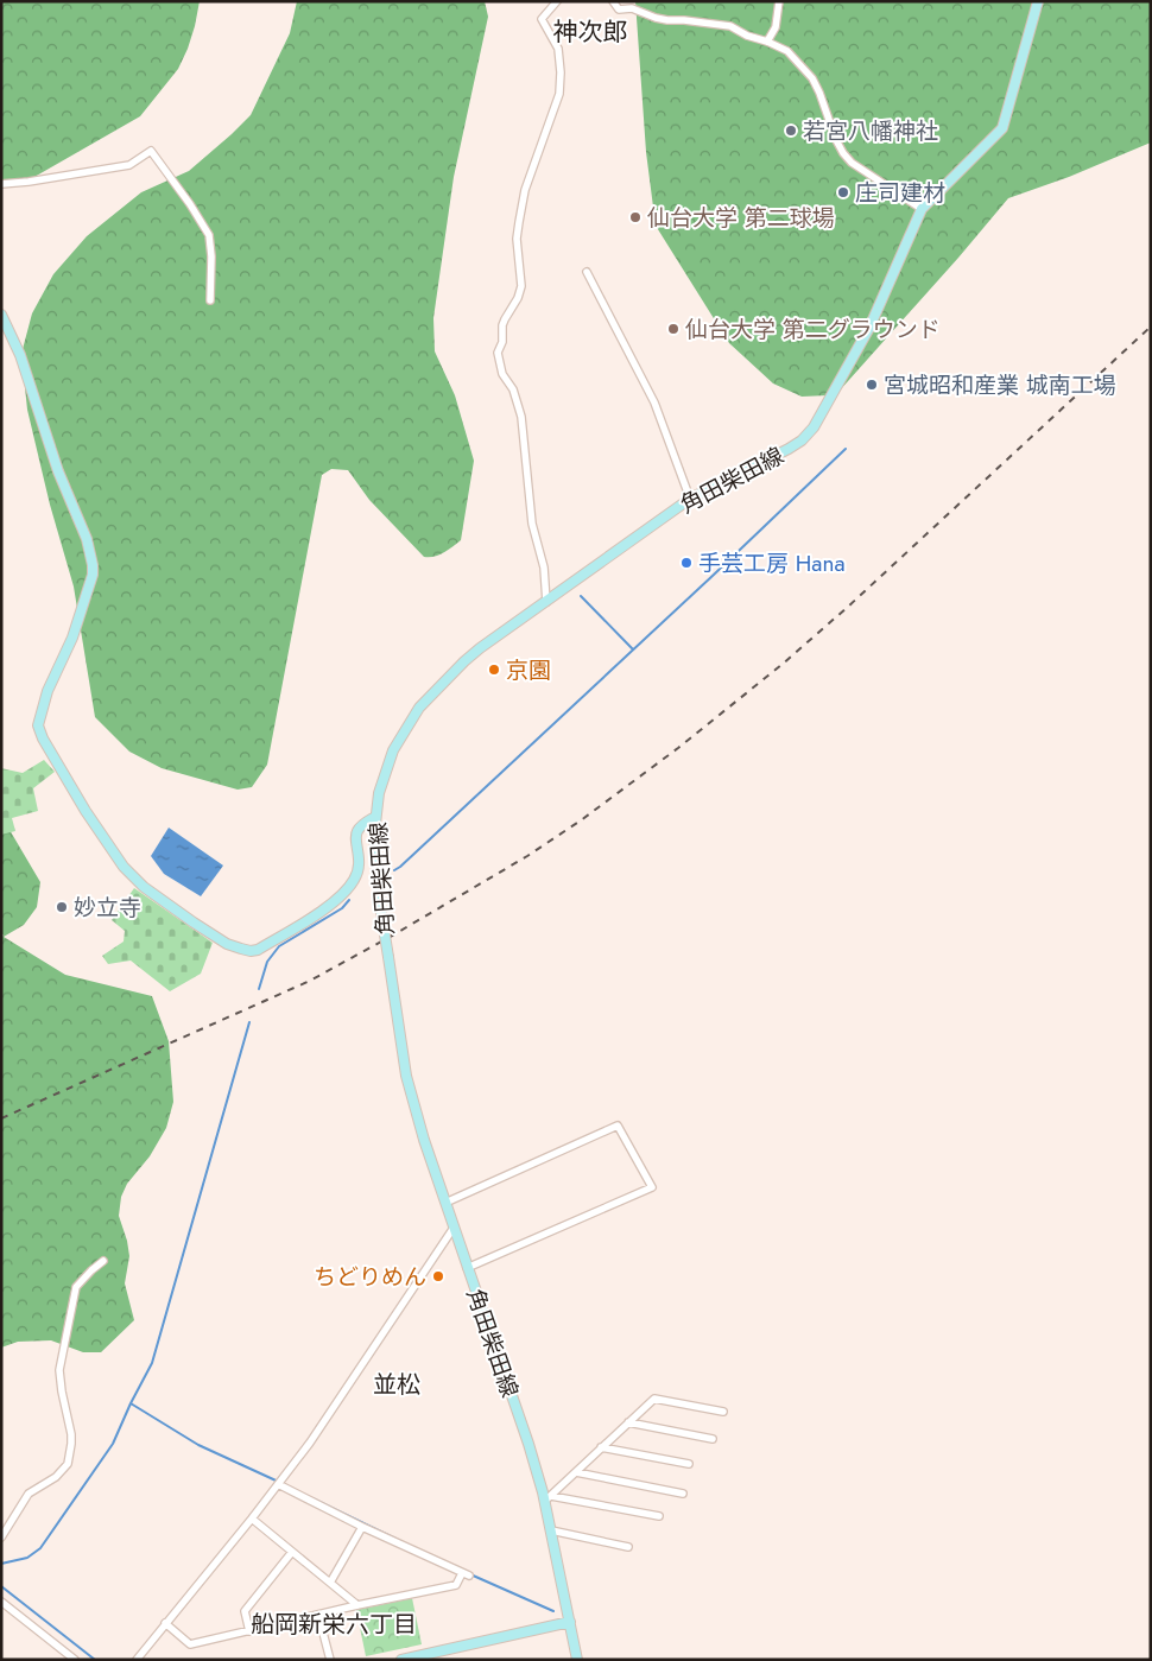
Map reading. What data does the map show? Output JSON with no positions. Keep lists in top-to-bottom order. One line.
{"streets":{"main road":["角田柴田線"]},"districts":["神次郎","並松","船岡新栄六丁目"],"places":["若宮八幡神社","庄司建材","仙台大学 第二球場","仙台大学 第二グラウンド","宮城昭和産業 城南工場","手芸工房 Hana","京園","妙立寺","ちどりめん"]}
